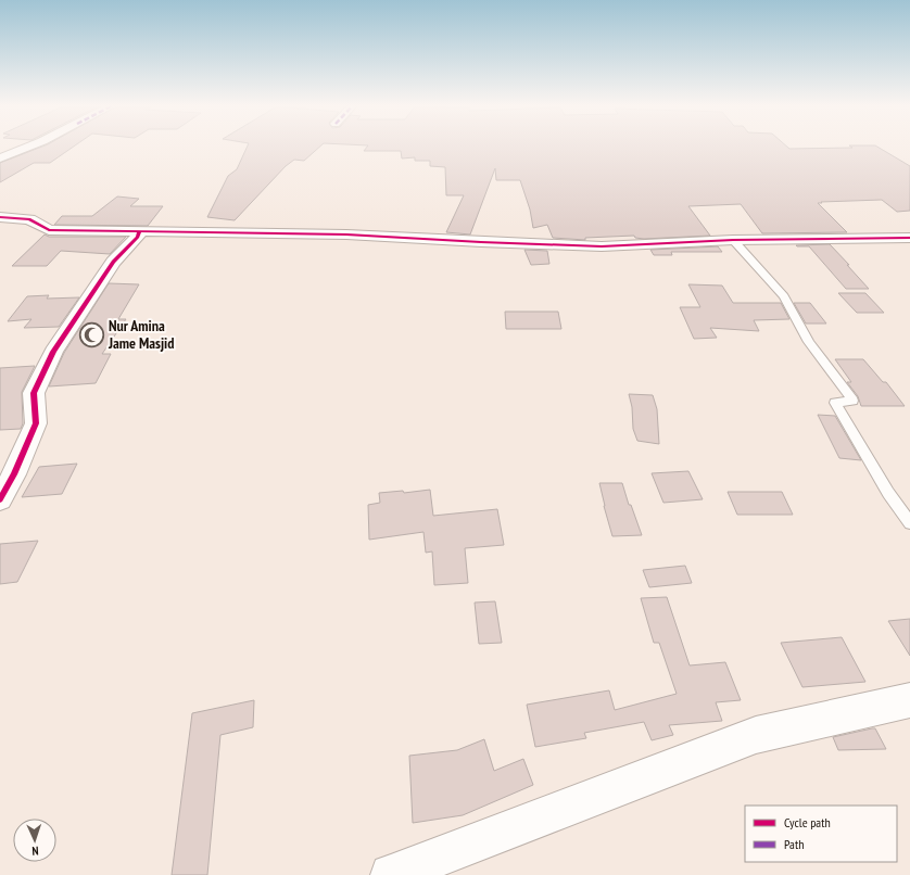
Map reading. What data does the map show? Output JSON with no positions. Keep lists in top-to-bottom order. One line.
{"places":{"mosque":["Nur Amina Jame Masjid"]},"legend":["Cycle path","Path"],"north":"bottom"}
